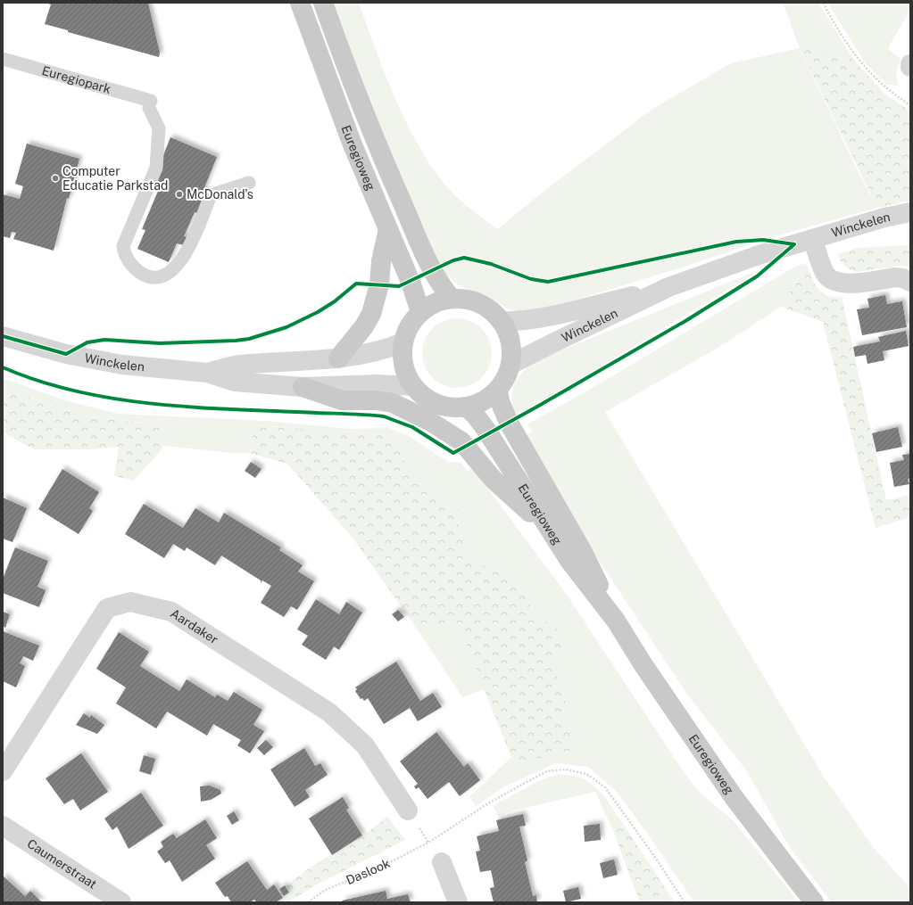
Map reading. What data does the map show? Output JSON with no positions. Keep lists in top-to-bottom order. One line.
{"streets":{"main road":["Euregioweg"],"street":["Winckelen","Aardaker","Caumerstraat"],"lane":["Euregiopark"],"path":["Daslook"]},"crossings":[["Euregioweg","Winckelen"]],"places":["Computer Educatie Parkstad","McDonald's"]}
